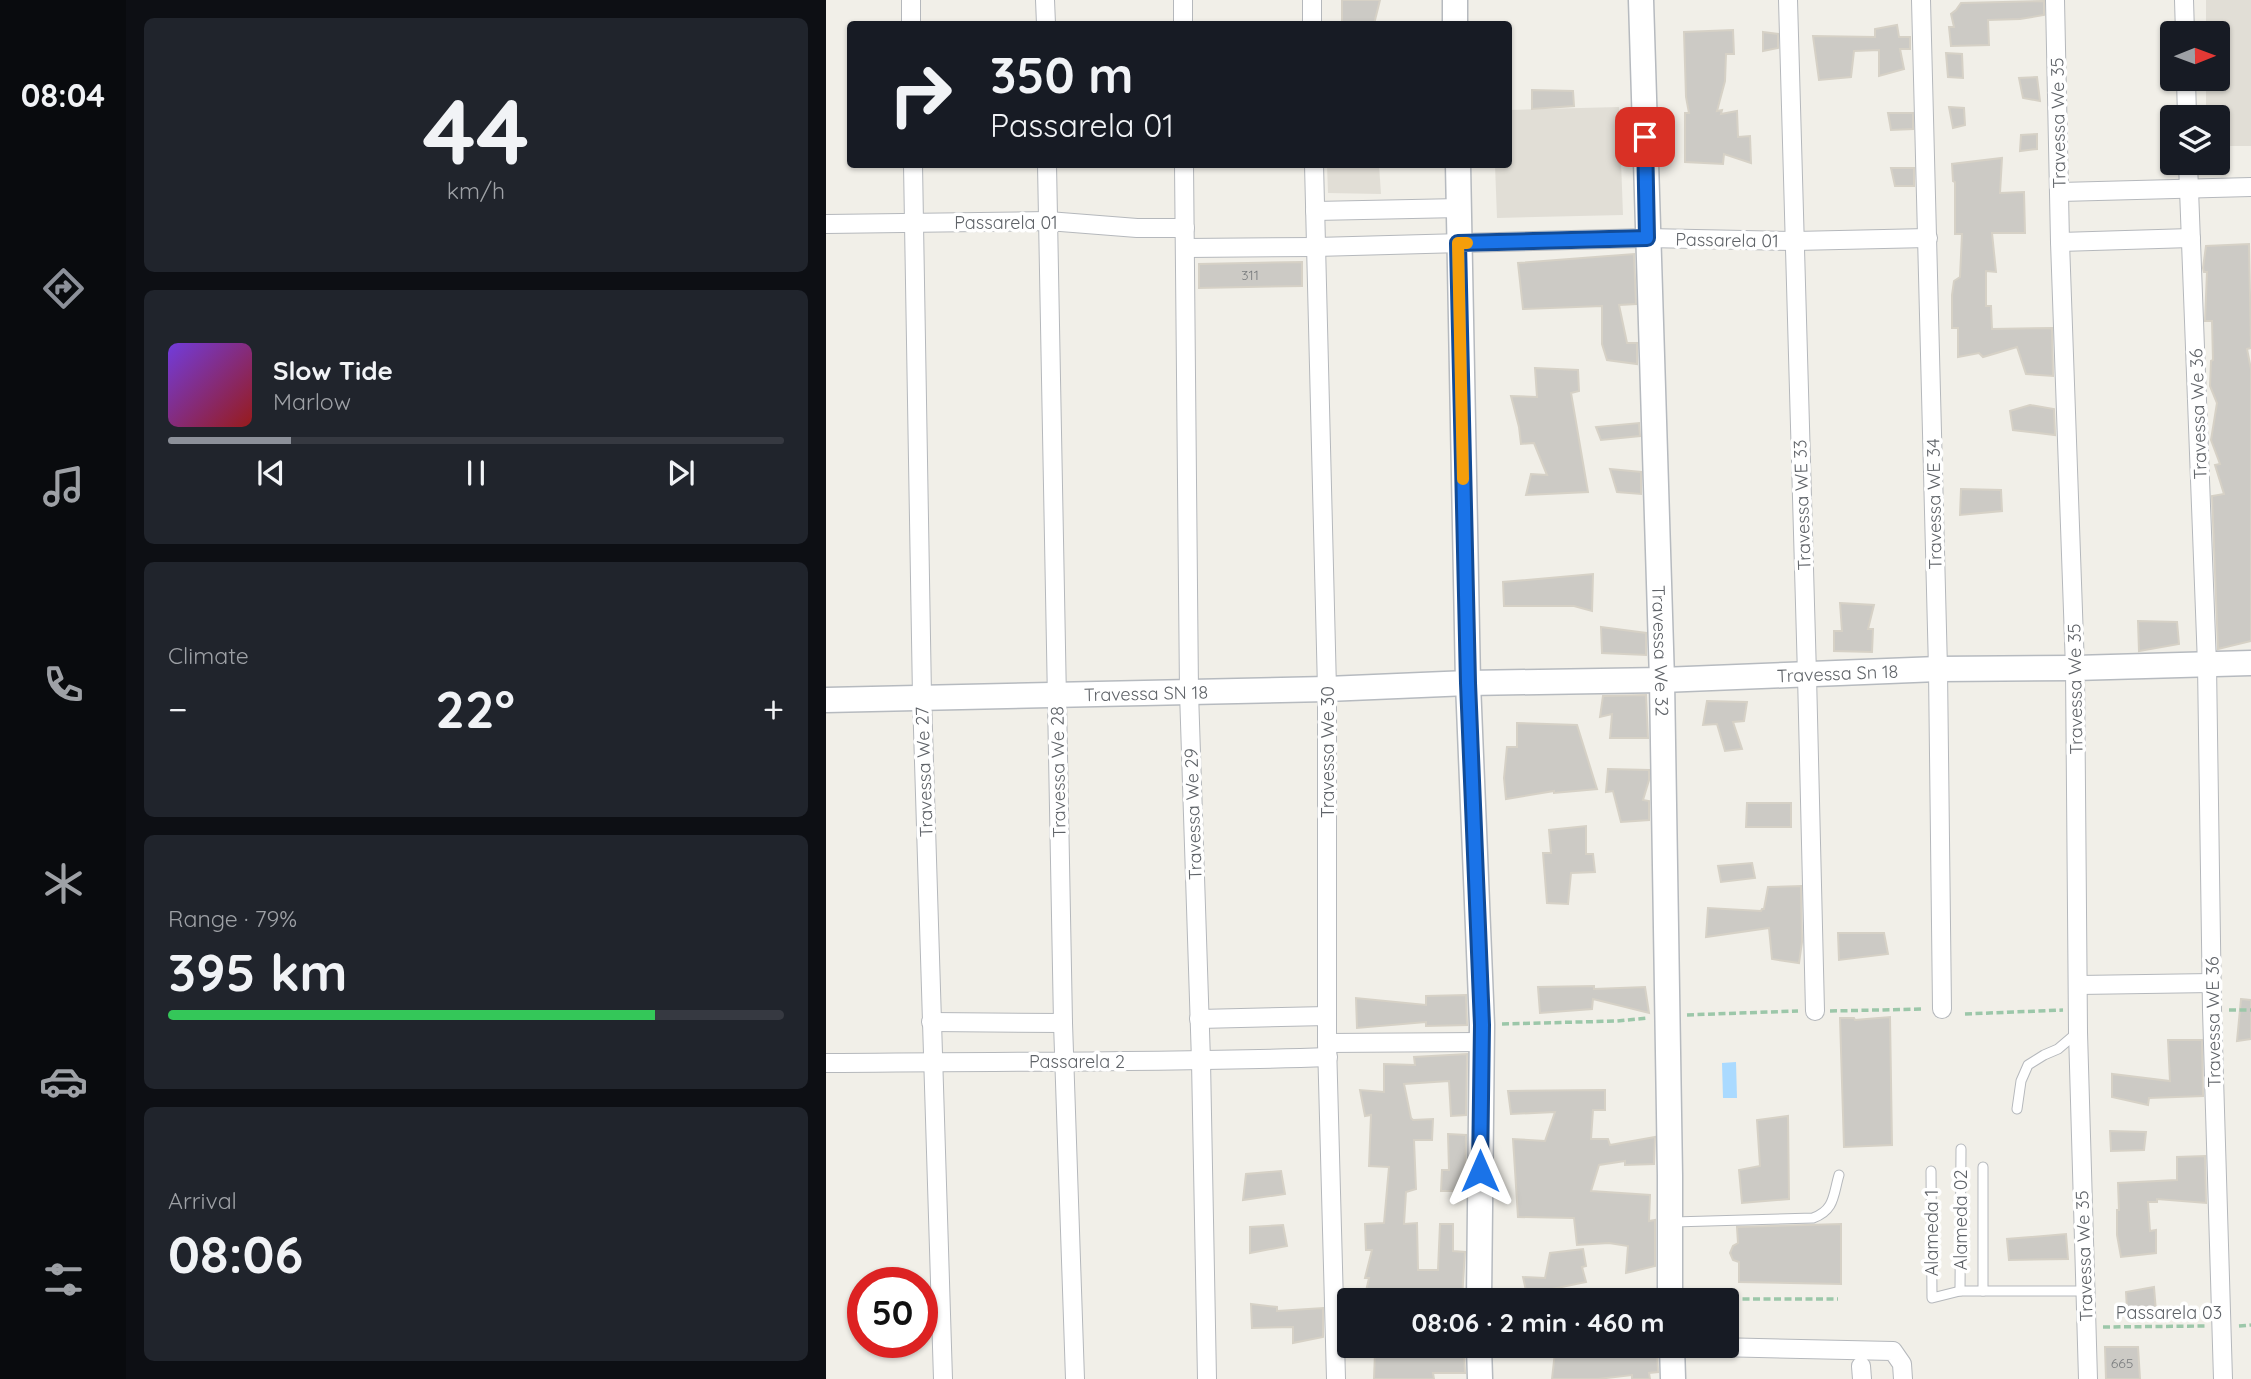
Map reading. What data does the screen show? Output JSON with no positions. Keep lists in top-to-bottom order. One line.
{"streets":{"street":["Travessa We 35","Passarela 01","Travessa We 36","Travessa WE 34","Travessa WE 33","Travessa We 32","Travessa Sn 18","Travessa SN 18","Travessa We 30","Travessa We 27","Travessa We 28","Travessa We 29","Travessa WE 36","Passarela 2"],"lane":["Alameda 02","Alameda 1"],"path":["Passarela 03"]},"crossings":[["Travessa We 35","Travessa Sn 18"],["Travessa We 35","Passarela 03"],["Passarela 01","Travessa WE 34"],["Passarela 01","Travessa WE 33"],["Passarela 01","Travessa We 32"],["Passarela 01","Travessa We 30"],["Passarela 01","Travessa We 27"],["Passarela 01","Travessa We 28"],["Passarela 01","Travessa We 29"],["Travessa We 36","Travessa Sn 18"],["Travessa We 36","Travessa WE 36"],["Travessa WE 34","Travessa Sn 18"],["Travessa WE 33","Travessa Sn 18"],["Travessa We 32","Travessa Sn 18"],["Travessa Sn 18","Travessa SN 18"],["Travessa Sn 18","Travessa WE 36"],["Travessa SN 18","Travessa We 30"],["Travessa SN 18","Travessa We 27"],["Travessa SN 18","Travessa We 28"],["Travessa SN 18","Travessa We 29"],["Travessa We 30","Passarela 2"],["Travessa We 27","Passarela 2"],["Travessa We 28","Passarela 2"],["Travessa We 29","Passarela 2"],["Travessa WE 36","Passarela 03"],["Alameda 02","Alameda 1"]],"house_numbers":["311","665"],"north":"right","page":{"tabs":"08:04","tile":[["44","km/h"],"Climate",["Range · 79%","395 km"],["Arrival","08:06"]],"turn":["350 m","Passarela 01"],"song":["Slow Tide","Marlow"],"heat":["−","22°","+"],"limit":"50","trip":"08:06 · 2 min · 460 m"}}
